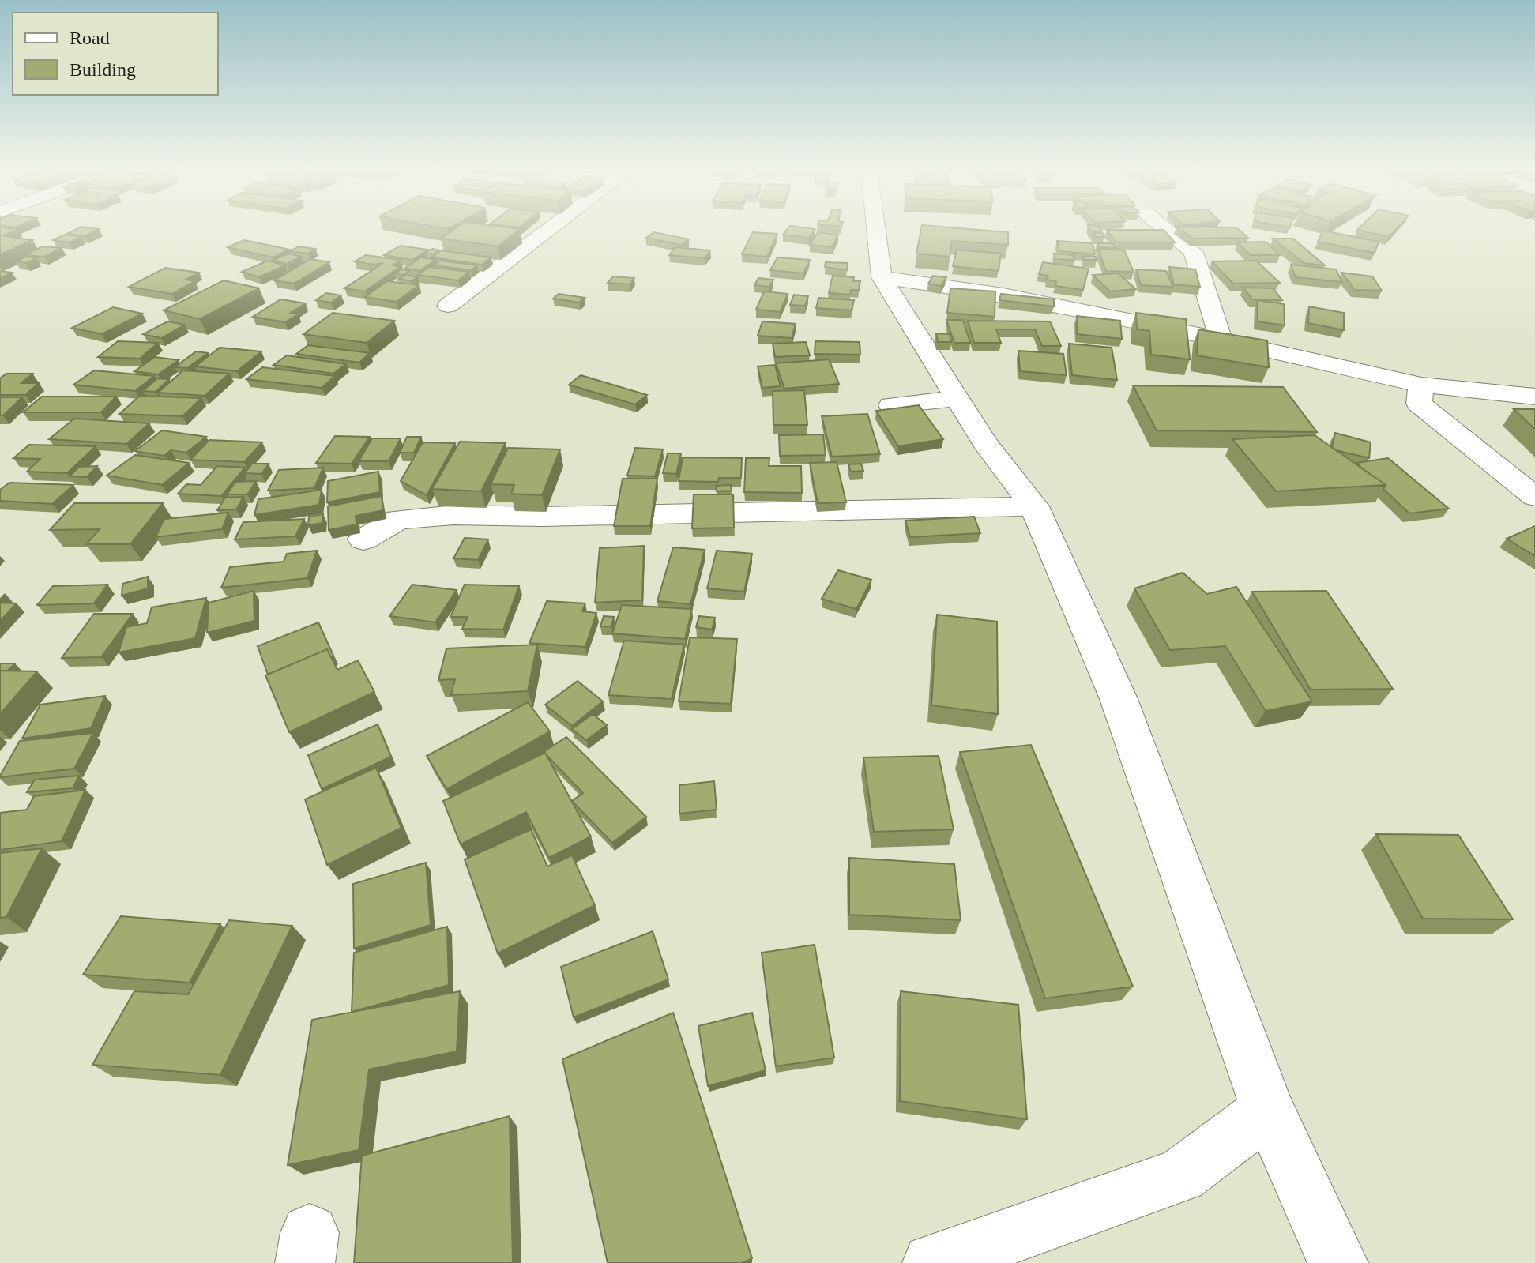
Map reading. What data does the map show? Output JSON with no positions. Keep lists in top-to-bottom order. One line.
{"legend":["Road","Building"]}
